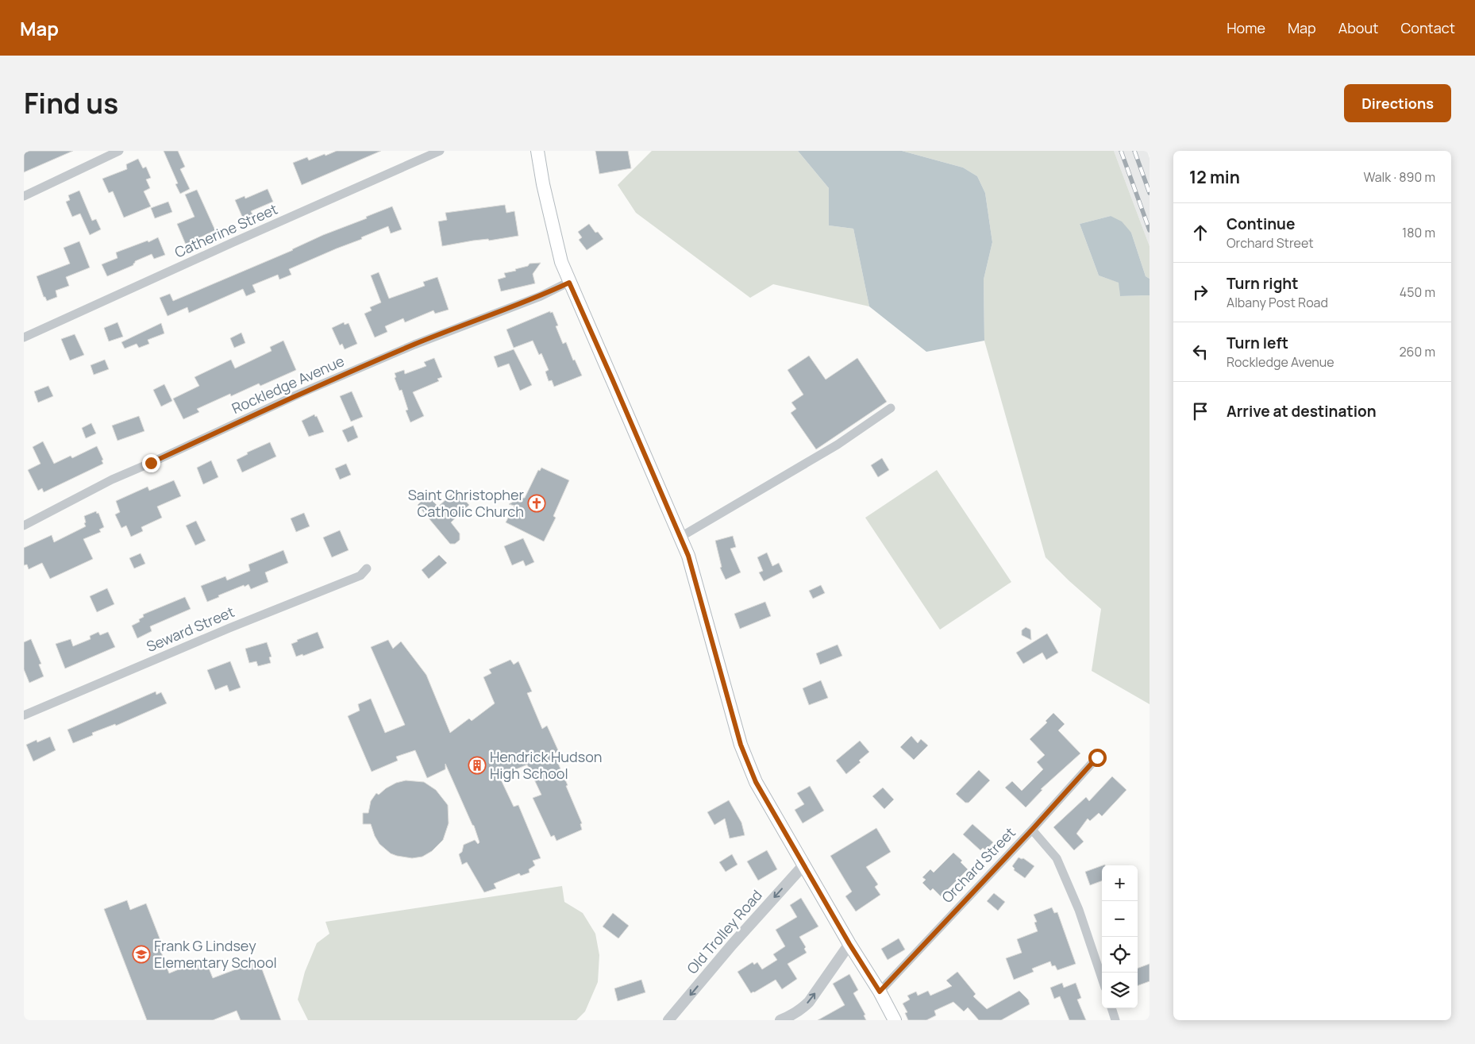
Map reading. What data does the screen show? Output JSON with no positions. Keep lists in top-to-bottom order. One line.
{"streets":{"street":["Catherine Street","Rockledge Avenue","Seward Street","Orchard Street","Old Trolley Road"]},"places":{"church":["Saint Christopher Catholic Church"],"building":["Hendrick Hudson High School"],"school or university":["Frank G Lindsey Elementary School"]},"page":{"header":"Map","nav":["Home","Map","About","Contact"],"title":"Find us","buttons":"Directions","heading":["12 min","Walk · 890 m"],"list":[["Continue","Orchard Street","180 m"],["Turn right","Albany Post Road","450 m"],["Turn left","Rockledge Avenue","260 m"],"Arrive at destination"],"map_buttons":["+","−"]}}
